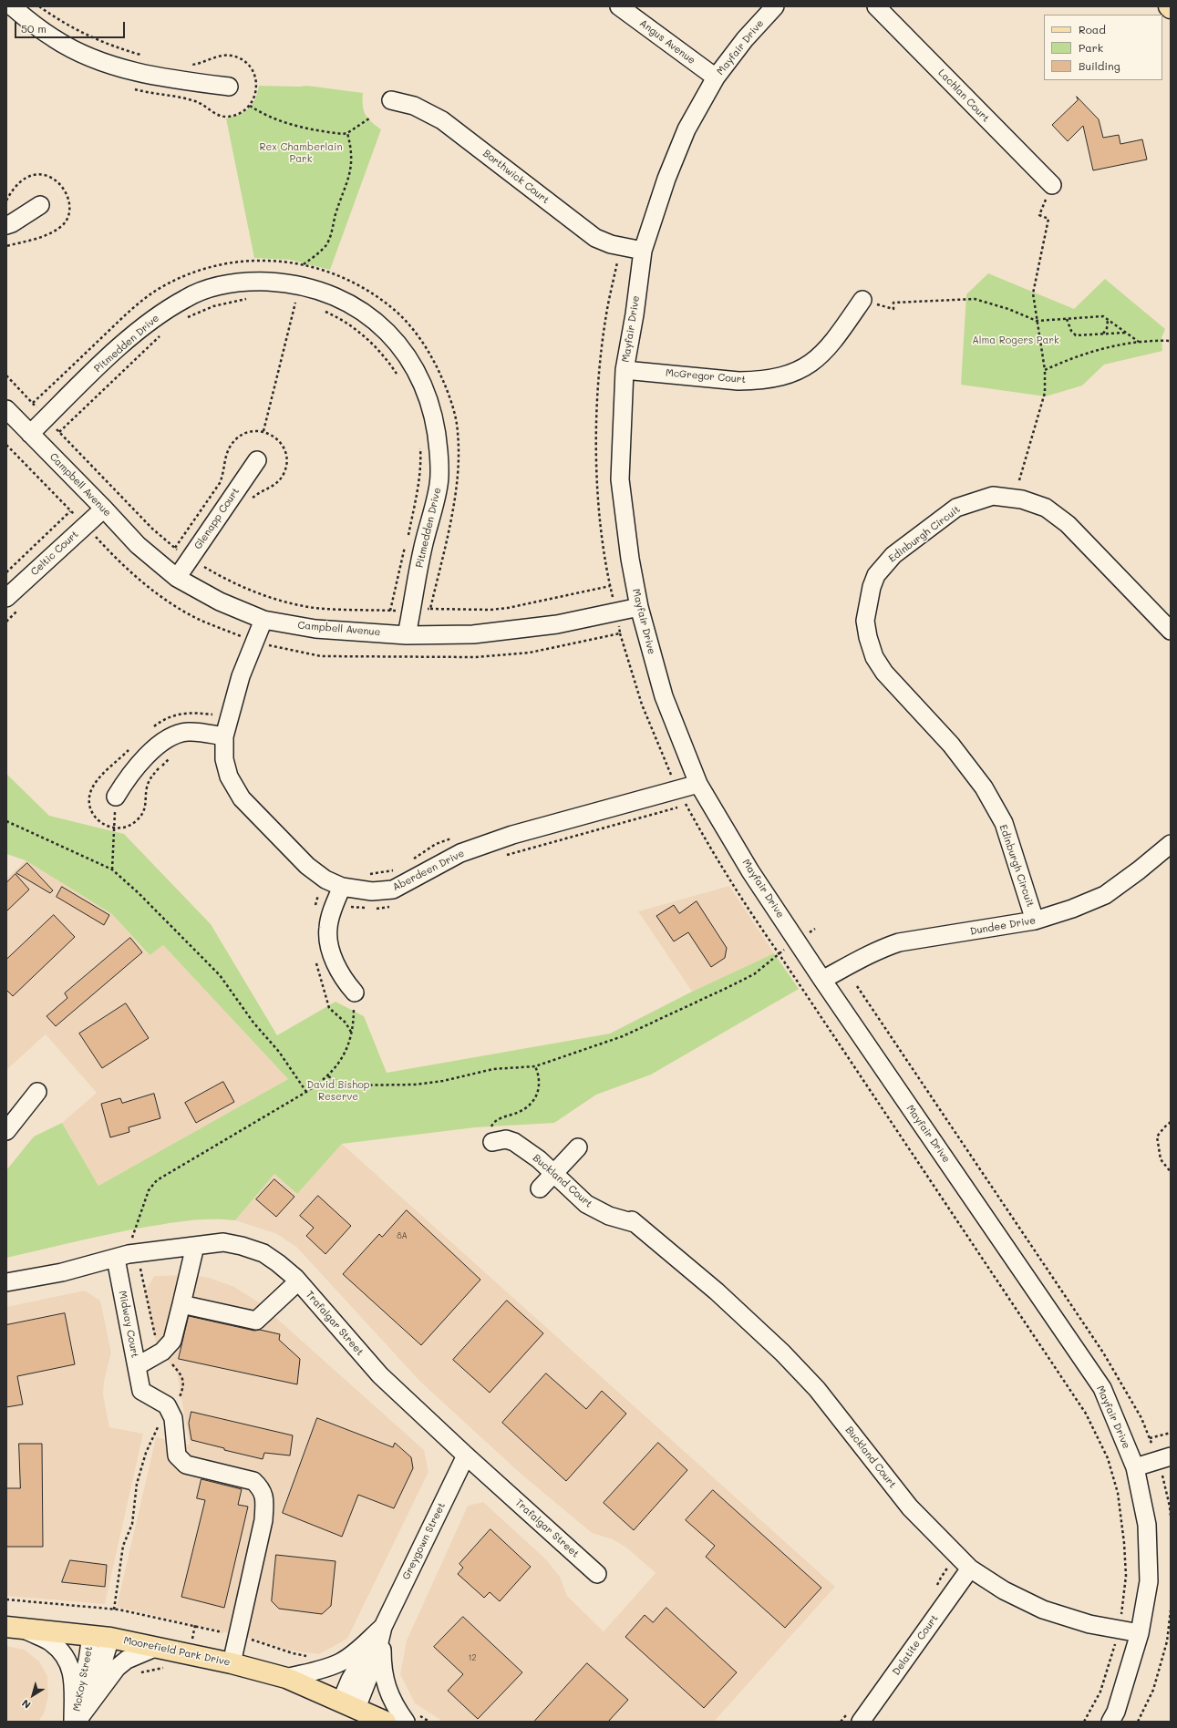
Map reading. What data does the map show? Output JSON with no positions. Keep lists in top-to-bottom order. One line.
{"streets":{"main road":["Moorefield Park Drive"],"street":["Angus Avenue","Mayfair Drive","Lachlan Court","Borthwick Court","Pitmedden Drive","McGregor Court","Campbell Avenue","Glenapp Court","Edinburgh Circuit","Celtic Court","Aberdeen Drive","Dundee Drive","Buckland Court","Trafalgar Street","Midway Court","Greygown Street","Delatite Court","McKoy Street"]},"crossings":[["Angus Avenue","Mayfair Drive"],["Mayfair Drive","Borthwick Court"],["Mayfair Drive","McGregor Court"],["Mayfair Drive","Campbell Avenue"],["Mayfair Drive","Aberdeen Drive"],["Mayfair Drive","Dundee Drive"],["Mayfair Drive","Buckland Court"],["Pitmedden Drive","Campbell Avenue"],["Campbell Avenue","Glenapp Court"],["Campbell Avenue","Celtic Court"],["Campbell Avenue","Aberdeen Drive"],["Edinburgh Circuit","Dundee Drive"],["Buckland Court","Delatite Court"],["Trafalgar Street","Midway Court"],["Trafalgar Street","Greygown Street"],["Greygown Street","Moorefield Park Drive"],["Moorefield Park Drive","McKoy Street"]],"parks":["Rex Chamberlain Park","Alma Rogers Park","David Bishop Reserve"],"house_numbers":["8A","12"],"legend":["Road","Park","Building"],"scale_bar":"50 m","north":"bottom left"}
